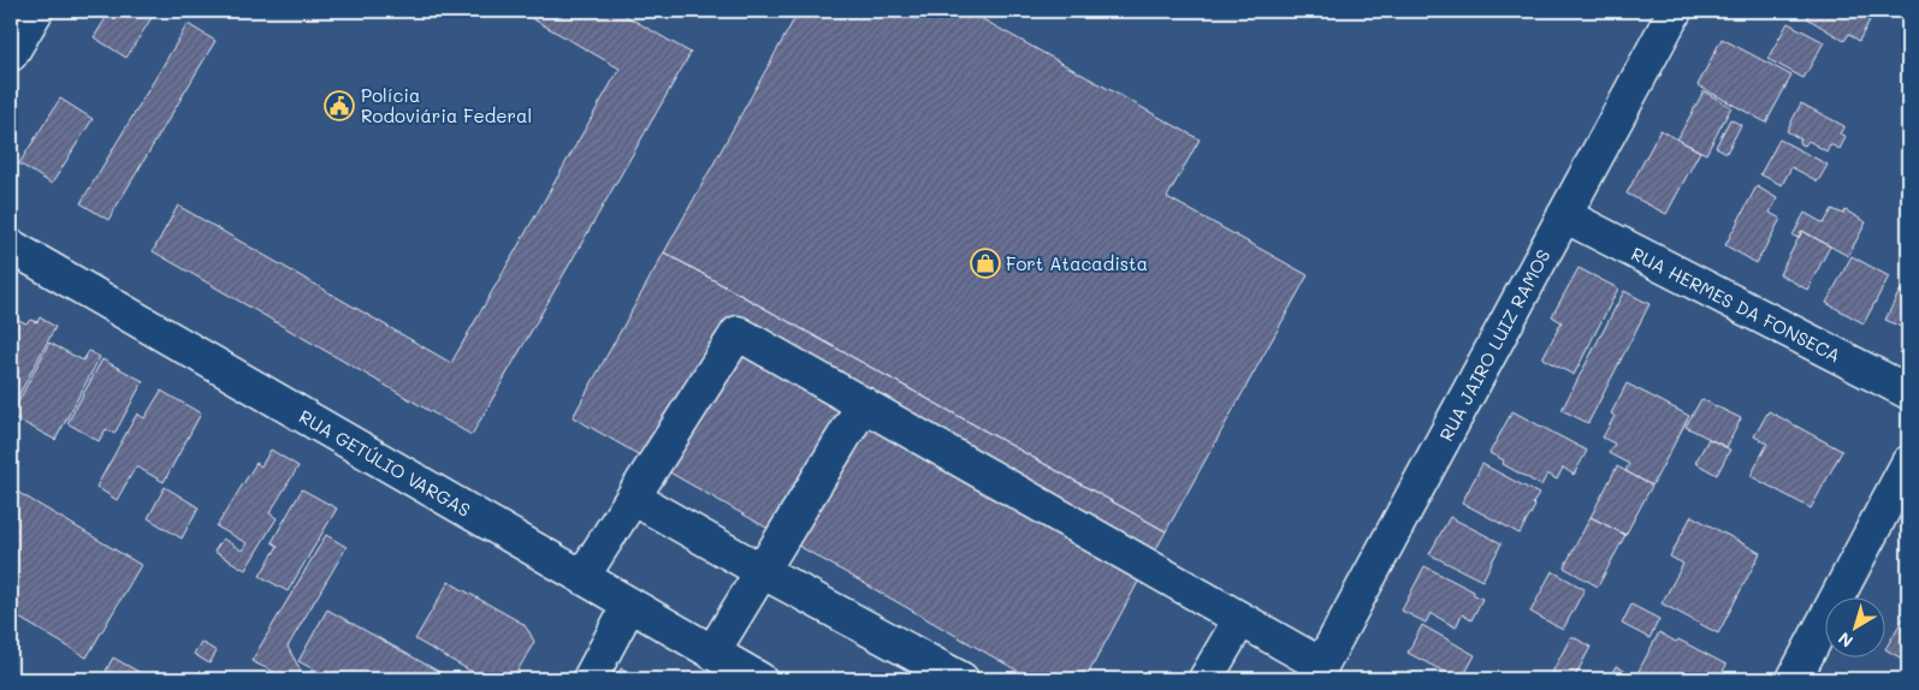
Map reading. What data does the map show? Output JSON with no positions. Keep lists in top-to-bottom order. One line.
{"streets":{"street":["RUA HERMES DA FONSECA","RUA JAIRO LUIZ RAMOS","RUA GETÚLIO VARGAS"]},"crossings":[["RUA HERMES DA FONSECA","RUA JAIRO LUIZ RAMOS"]],"places":{"public building":["Polícia Rodoviária Federal"],"shop":["Fort Atacadista"]},"north":"bottom left"}
